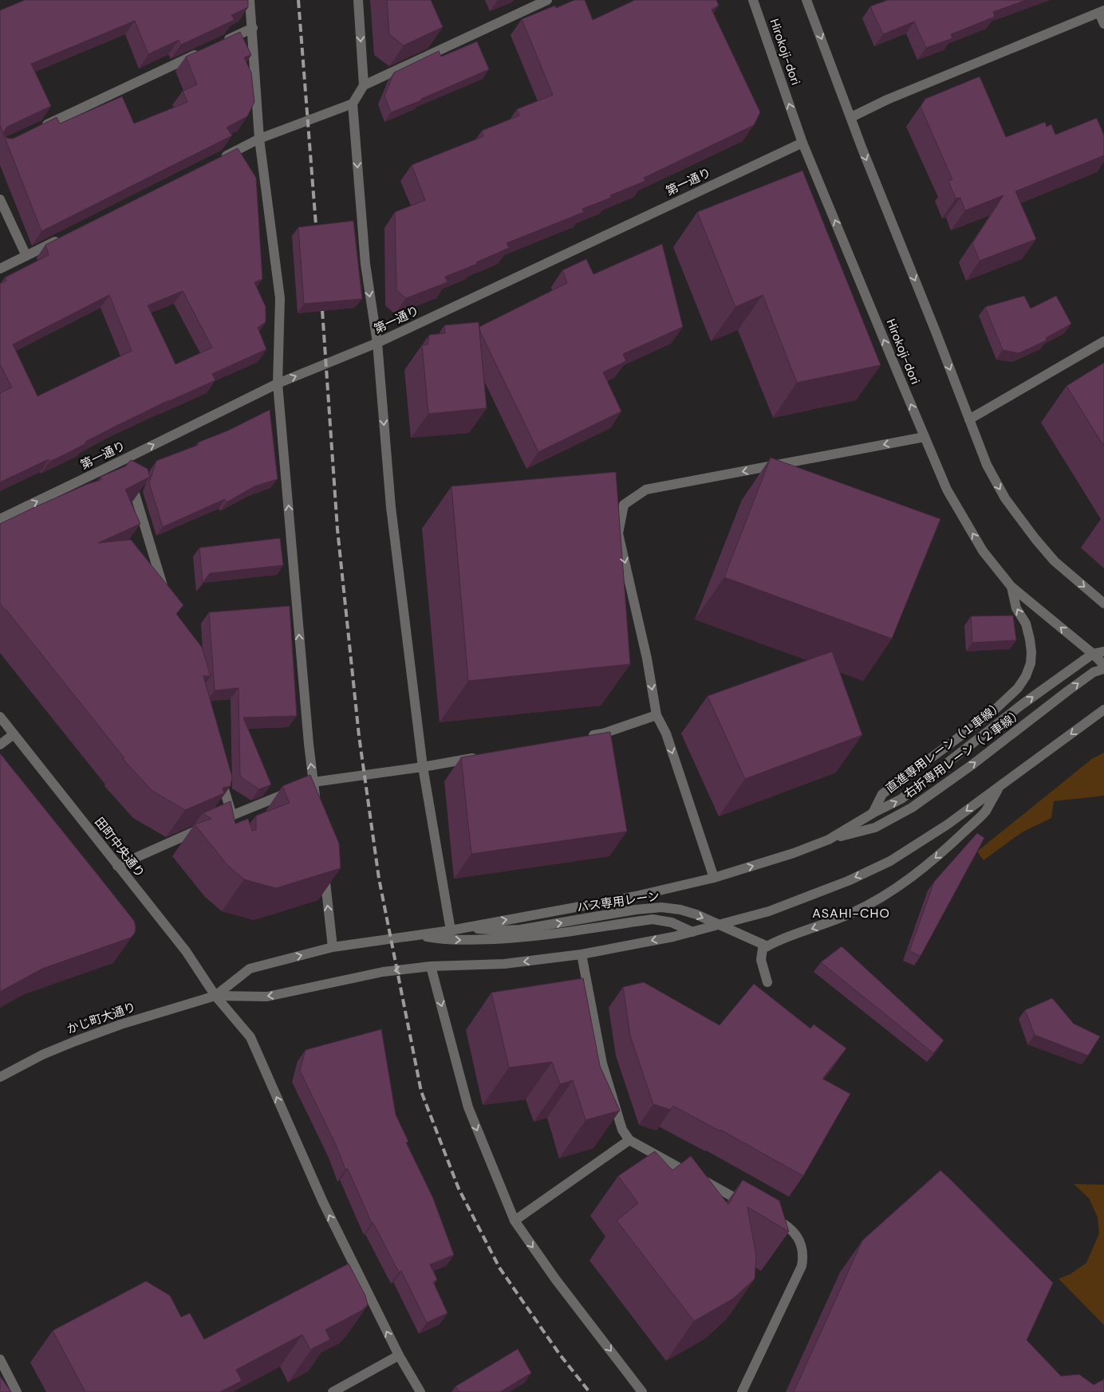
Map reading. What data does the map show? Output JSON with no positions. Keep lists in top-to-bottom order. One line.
{"streets":{"street":["Hirokoji-dori","第一通り","直進専用レーン（１車線）","右折専用レーン（２車線）","田町中央通り","バス専用レーン","かじ町大通り"]},"crossings":[["Hirokoji-dori","第一通り"],["Hirokoji-dori","直進専用レーン（１車線）"],["直進専用レーン（１車線）","右折専用レーン（２車線）"],["直進専用レーン（１車線）","田町中央通り"],["直進専用レーン（１車線）","バス専用レーン"],["直進専用レーン（１車線）","かじ町大通り"],["田町中央通り","かじ町大通り"]],"one_way":["第一通り","田町中央通り"],"districts":["ASAHI-CHO"]}
